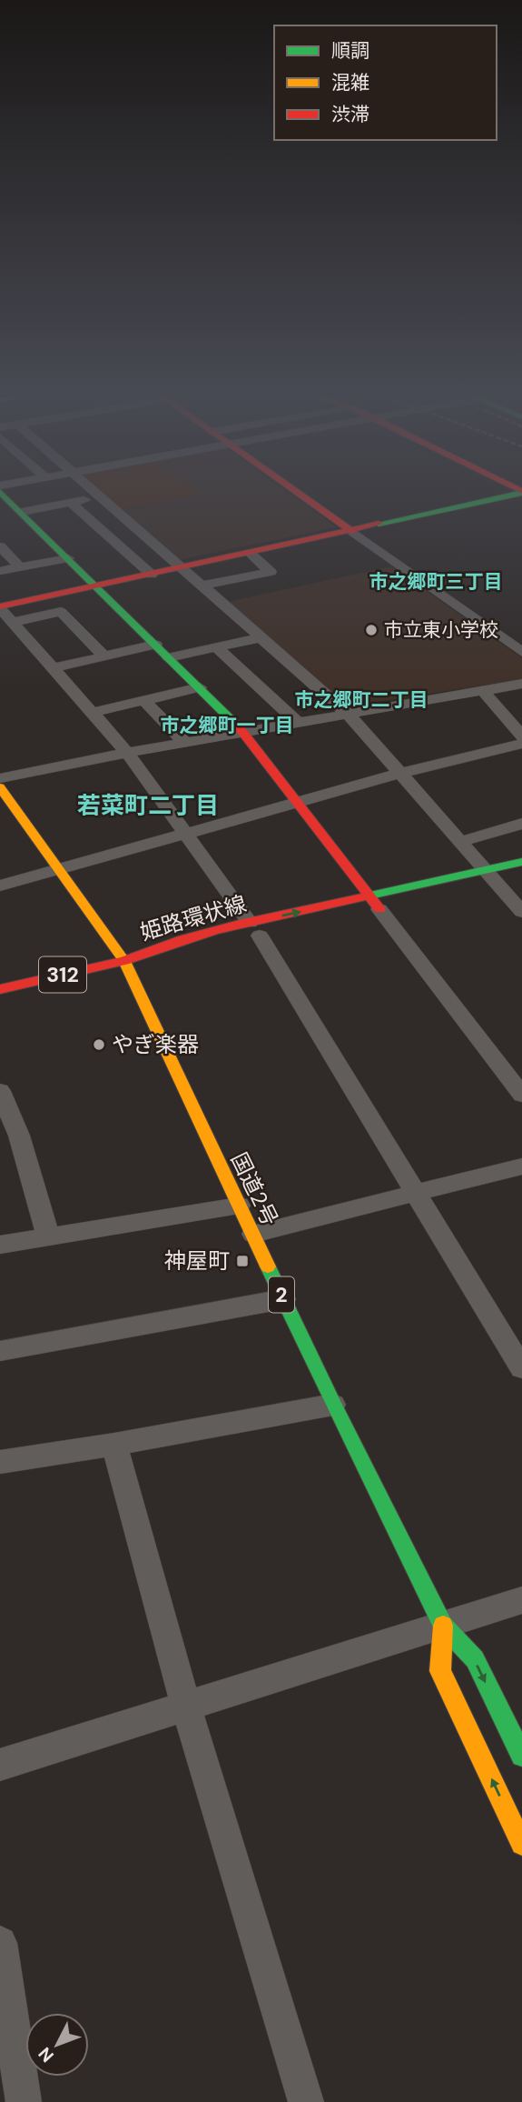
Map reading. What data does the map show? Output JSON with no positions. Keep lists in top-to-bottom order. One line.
{"streets":{"main road":["姫路環状線","312","国道2号","2"]},"crossings":[["姫路環状線","312"],["姫路環状線","国道2号"],["312","国道2号"]],"districts":["市之郷町三丁目","市之郷町二丁目","市之郷町一丁目","若菜町二丁目"],"places":{"other":["市立東小学校","やぎ楽器"],"transit":["神屋町"]},"legend":["順調","混雑","渋滞"],"north":"bottom left"}
